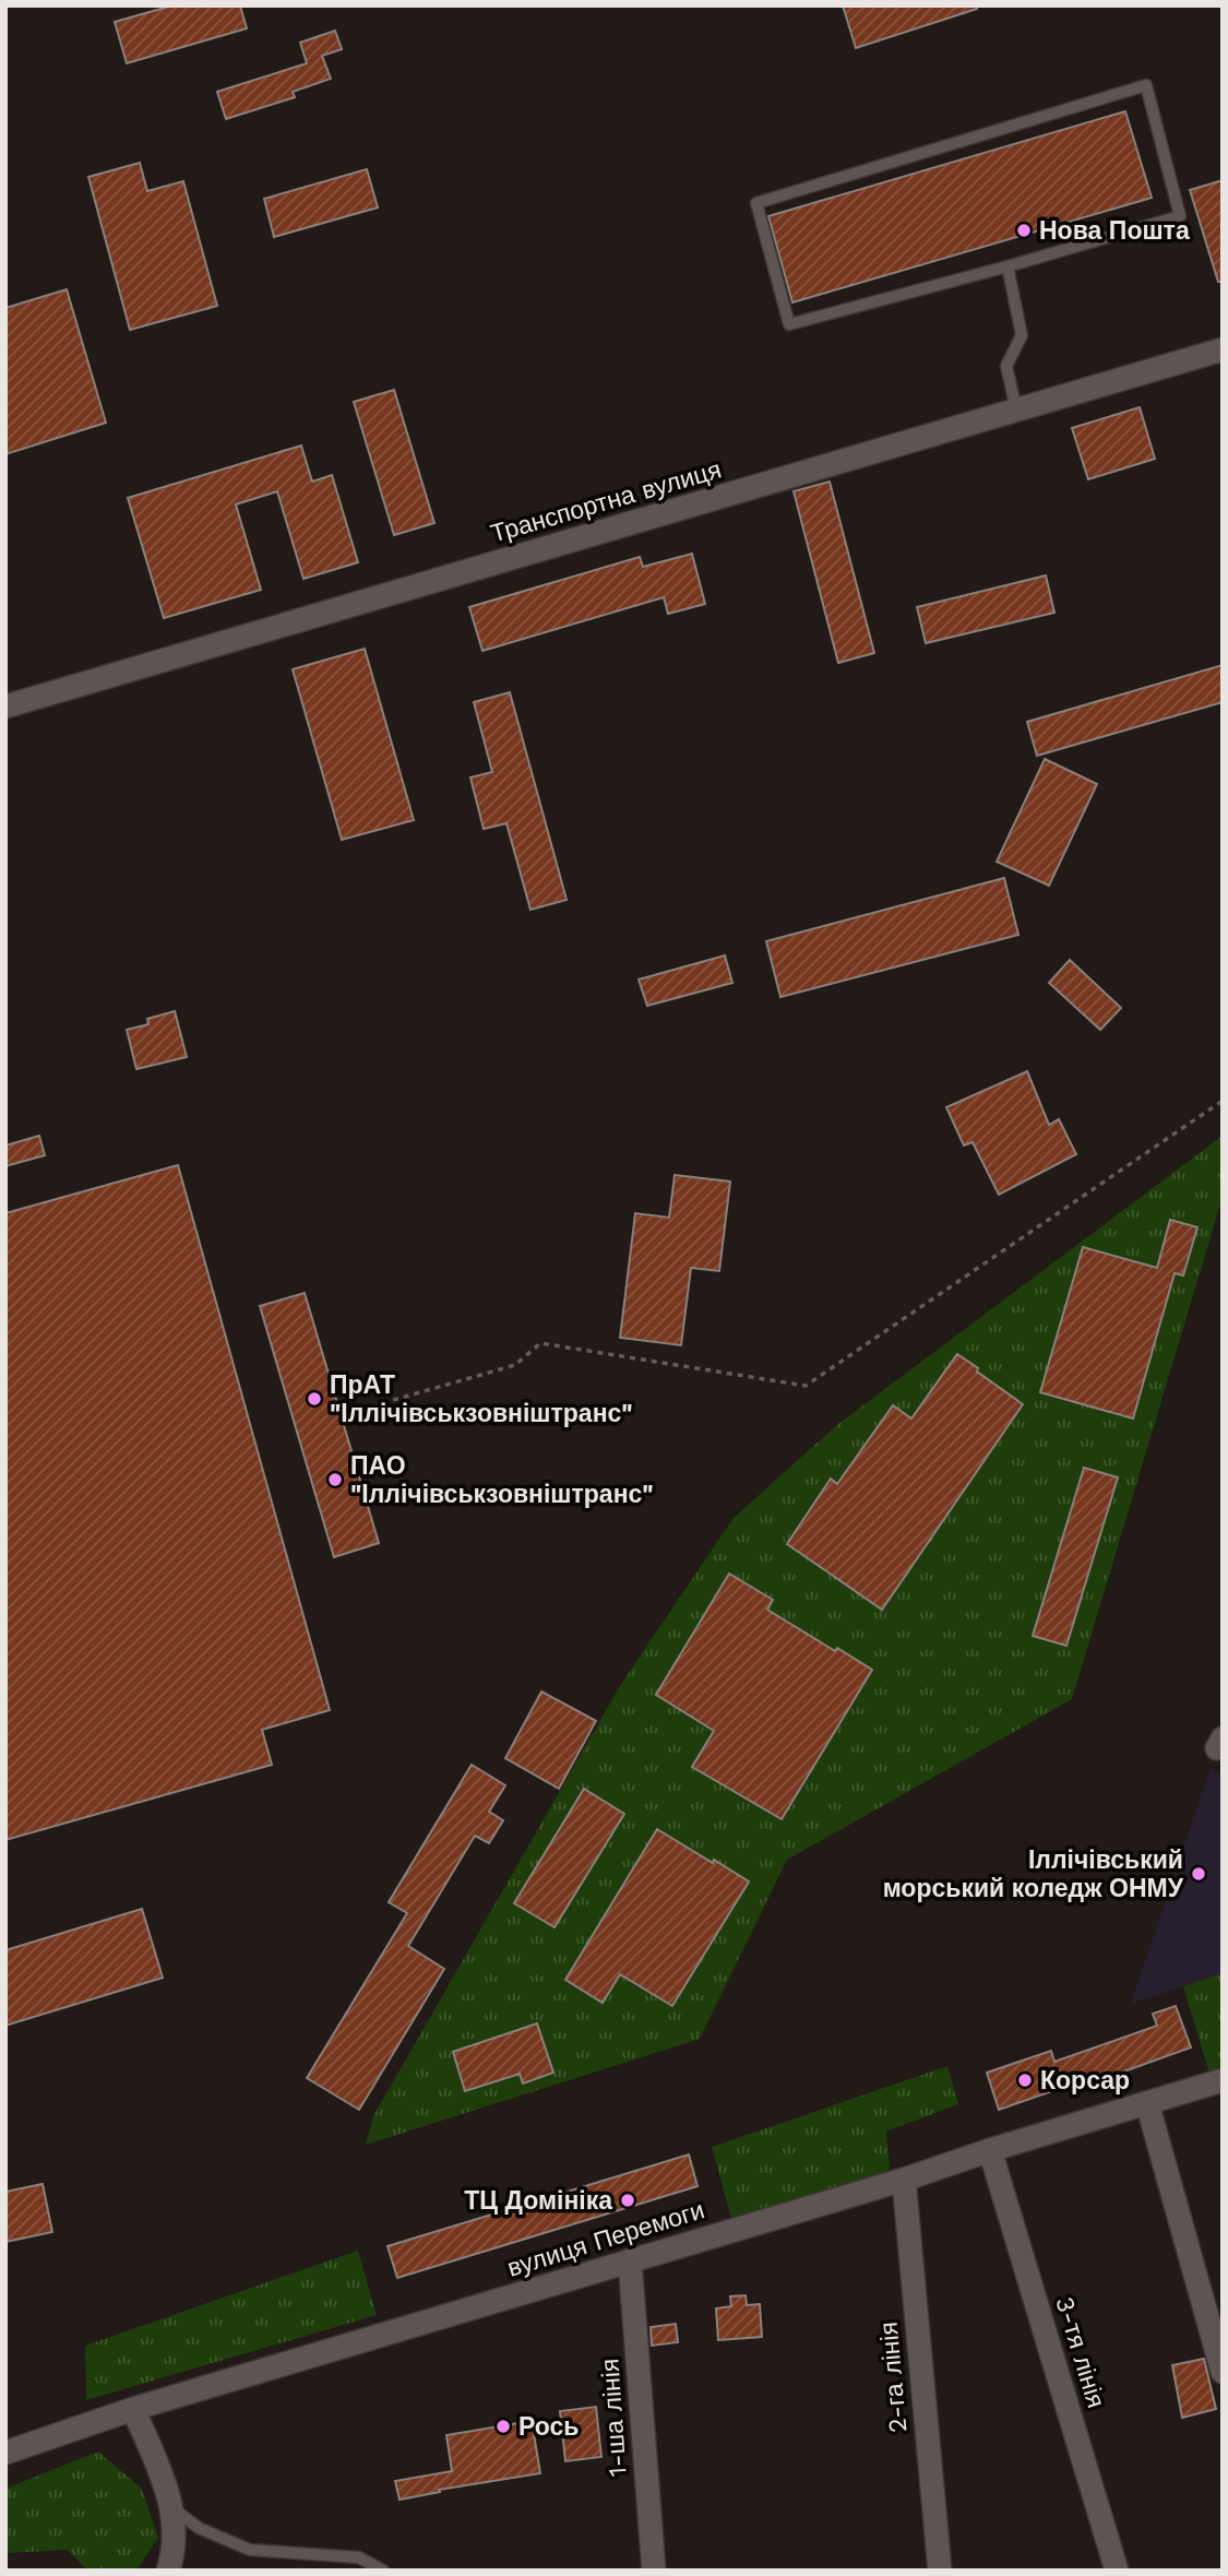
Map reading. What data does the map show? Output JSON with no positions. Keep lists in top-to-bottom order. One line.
{"streets":{"street":["Транспортна вулиця","вулиця Перемоги","3-тя лінія","2-га лінія","1-ша лінія"]},"crossings":[["вулиця Перемоги","3-тя лінія"],["вулиця Перемоги","2-га лінія"],["вулиця Перемоги","1-ша лінія"]],"places":["Нова Пошта","ПрАТ \"Іллічівськзовніштранс\"","ПАО \"Іллічівськзовніштранс\"","Іллічівський морський коледж ОНМУ","Корсар","ТЦ Домініка","Рось"]}
